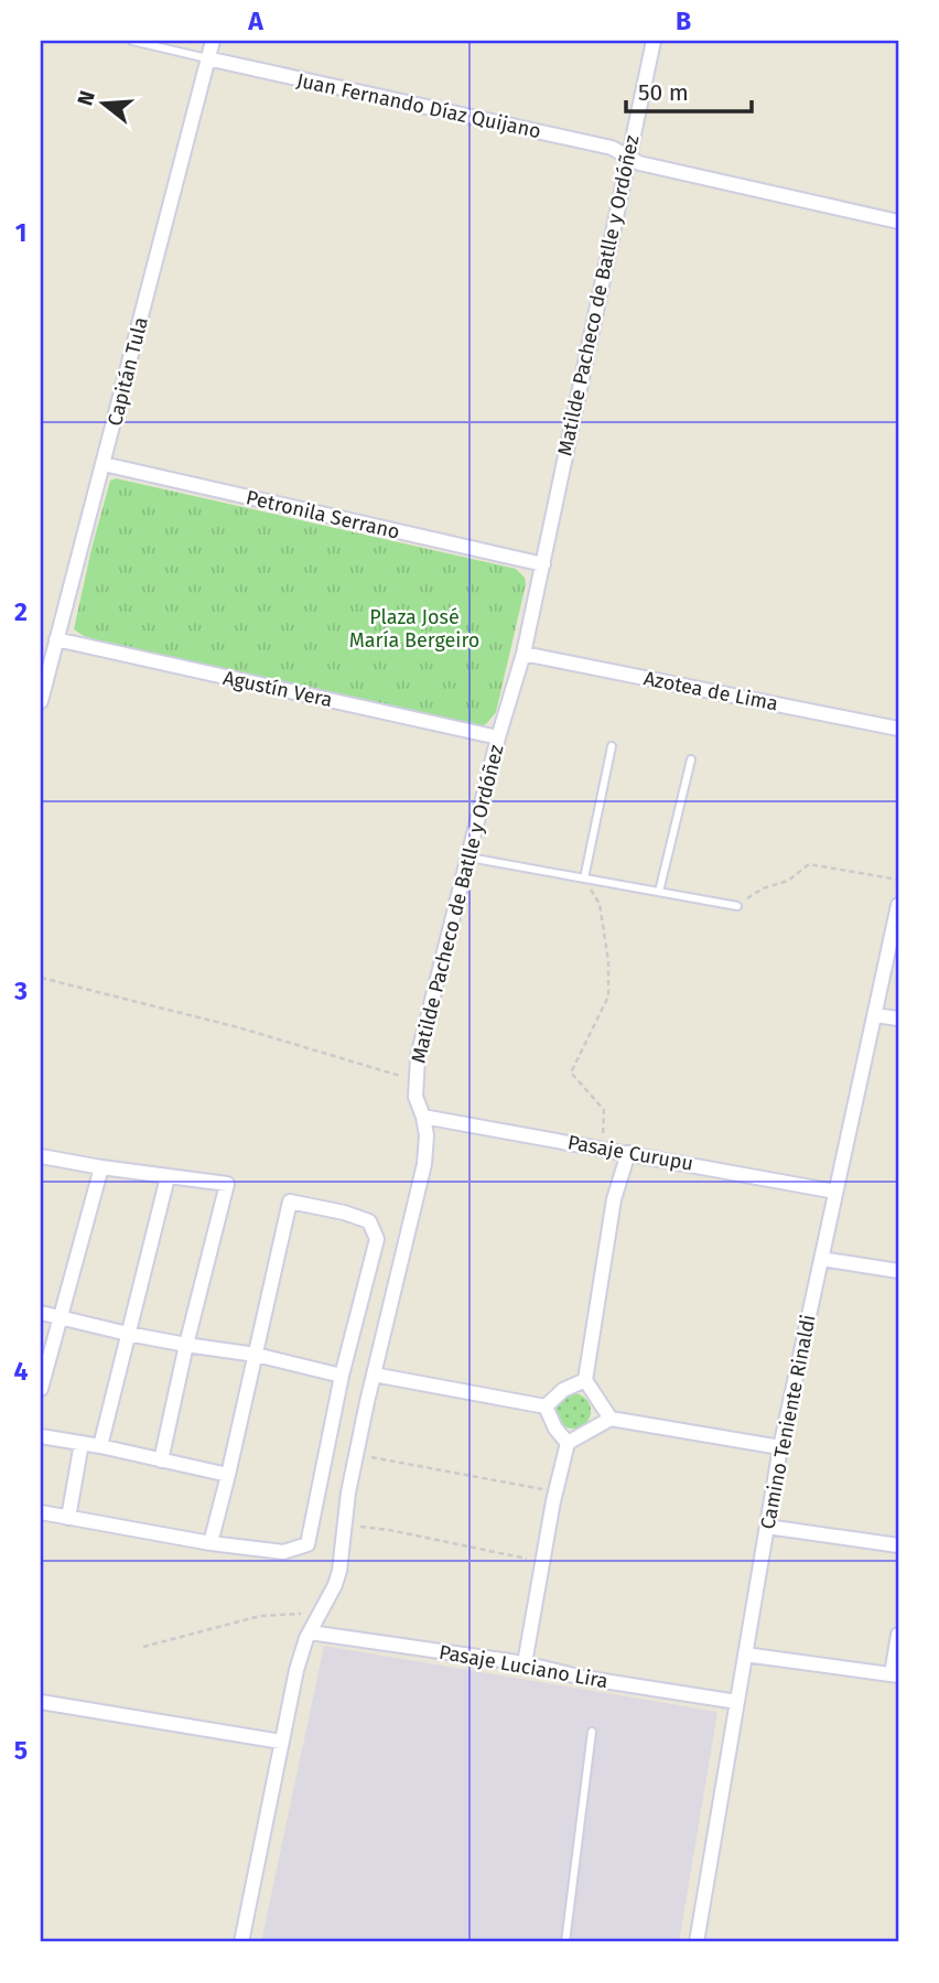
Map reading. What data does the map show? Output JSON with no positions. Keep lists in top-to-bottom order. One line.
{"streets":{"street":["Juan Fernando Díaz Quijano","Matilde Pacheco de Batlle y Ordóñez","Capitán Tula","Petronila Serrano","Agustín Vera","Azotea de Lima","Pasaje Curupu","Camino Teniente Rinaldi","Pasaje Luciano Lira"]},"crossings":[["Juan Fernando Díaz Quijano","Matilde Pacheco de Batlle y Ordóñez"],["Juan Fernando Díaz Quijano","Capitán Tula"],["Matilde Pacheco de Batlle y Ordóñez","Petronila Serrano"],["Matilde Pacheco de Batlle y Ordóñez","Agustín Vera"],["Matilde Pacheco de Batlle y Ordóñez","Azotea de Lima"],["Matilde Pacheco de Batlle y Ordóñez","Pasaje Curupu"],["Matilde Pacheco de Batlle y Ordóñez","Pasaje Luciano Lira"],["Capitán Tula","Petronila Serrano"],["Capitán Tula","Agustín Vera"],["Pasaje Curupu","Camino Teniente Rinaldi"],["Camino Teniente Rinaldi","Pasaje Luciano Lira"]],"parks":["Plaza José María Bergeiro"],"scale_bar":"50 m","north":"left","grid":{"columns":["A","B"],"rows":["1","2","3","4","5"]}}
